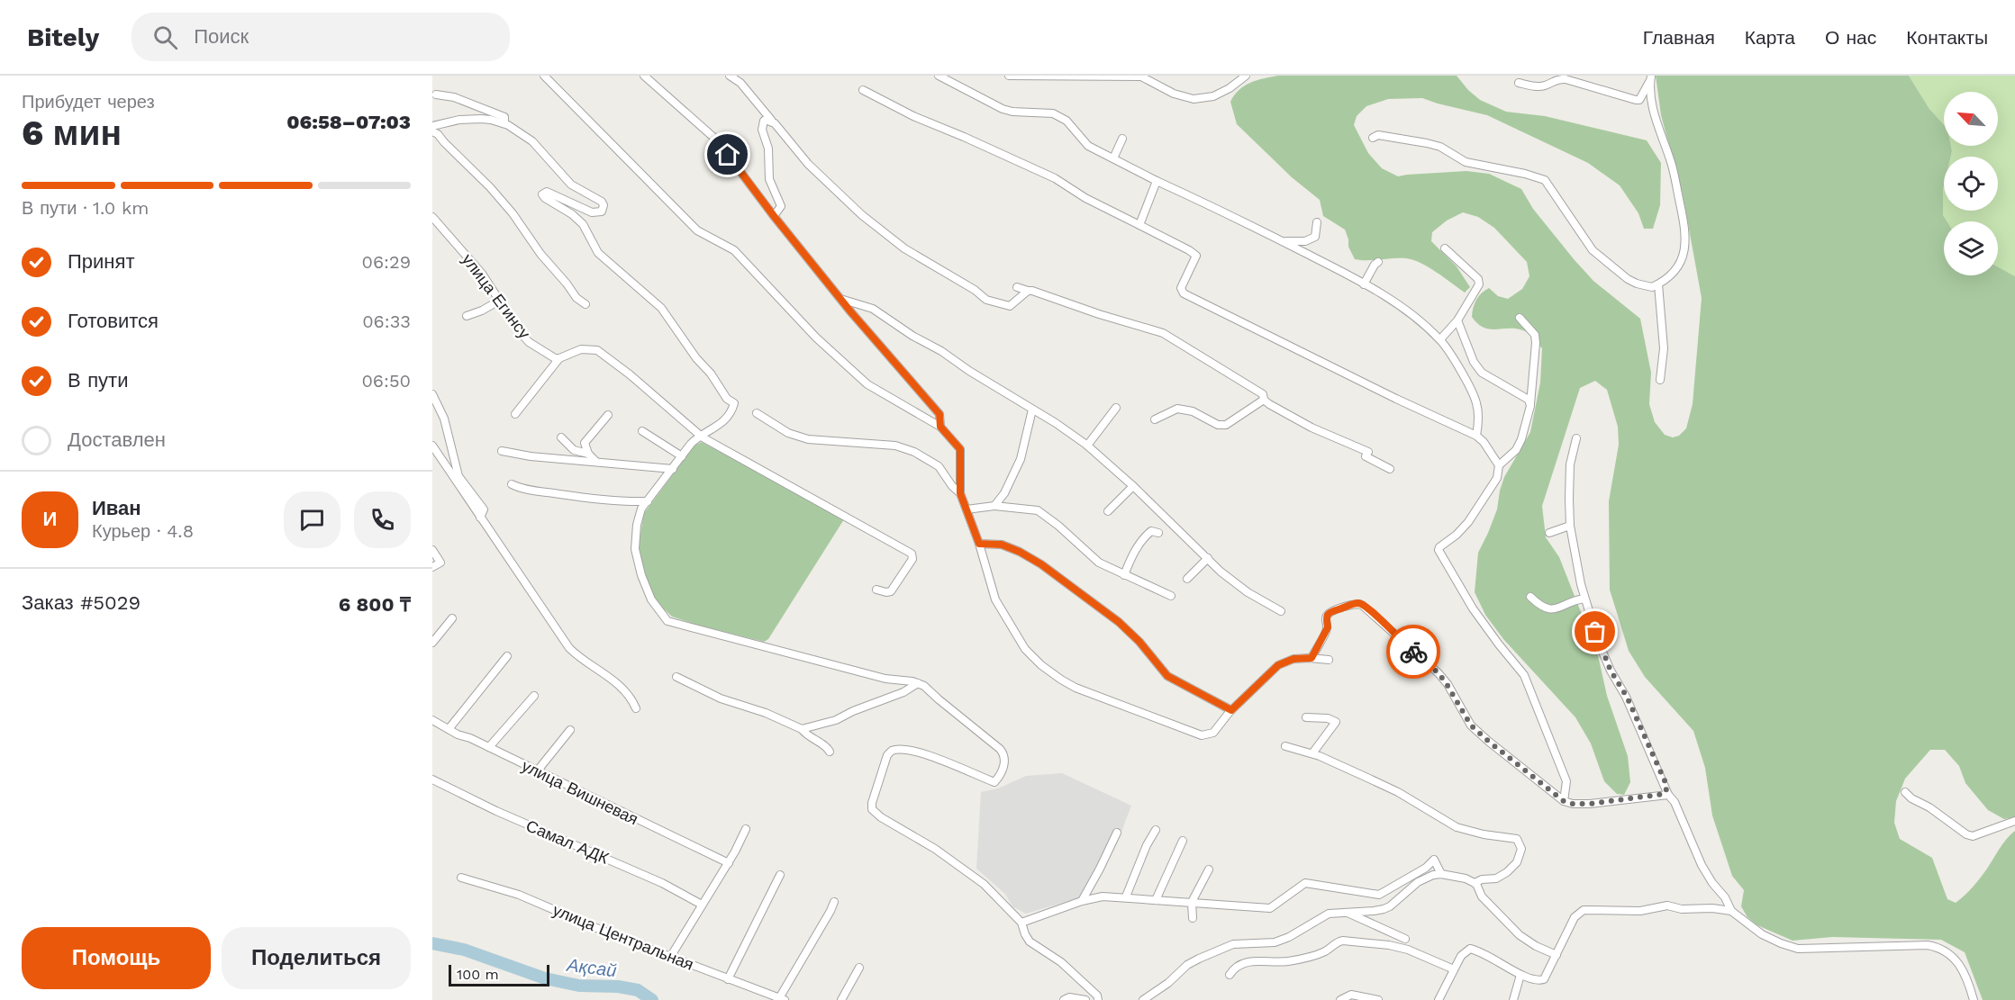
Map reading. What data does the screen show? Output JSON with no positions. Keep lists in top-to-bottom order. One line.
{"streets":{"street":["улица Егинсу","улица Вишневая","Самал АДК","улица Центральная"]},"water":["Ақсай"],"scale_bar":"100 m","north":"top left","page":{"header":"Bitely","search":"Поиск","nav":["Главная","Карта","О нас","Контакты"],"heading":["6 мин","Прибудет через","06:58–07:03"],"panel":["Иван","Курьер · 4.8","Заказ #5029","6 800 ₸"],"bar":"В пути · 1.0 km","list":[["Принят","06:29"],["Готовится","06:33"],["В пути","06:50"],"Доставлен"],"round":"И","buttons":["Помощь","Поделиться"],"scale":"100 m"}}
